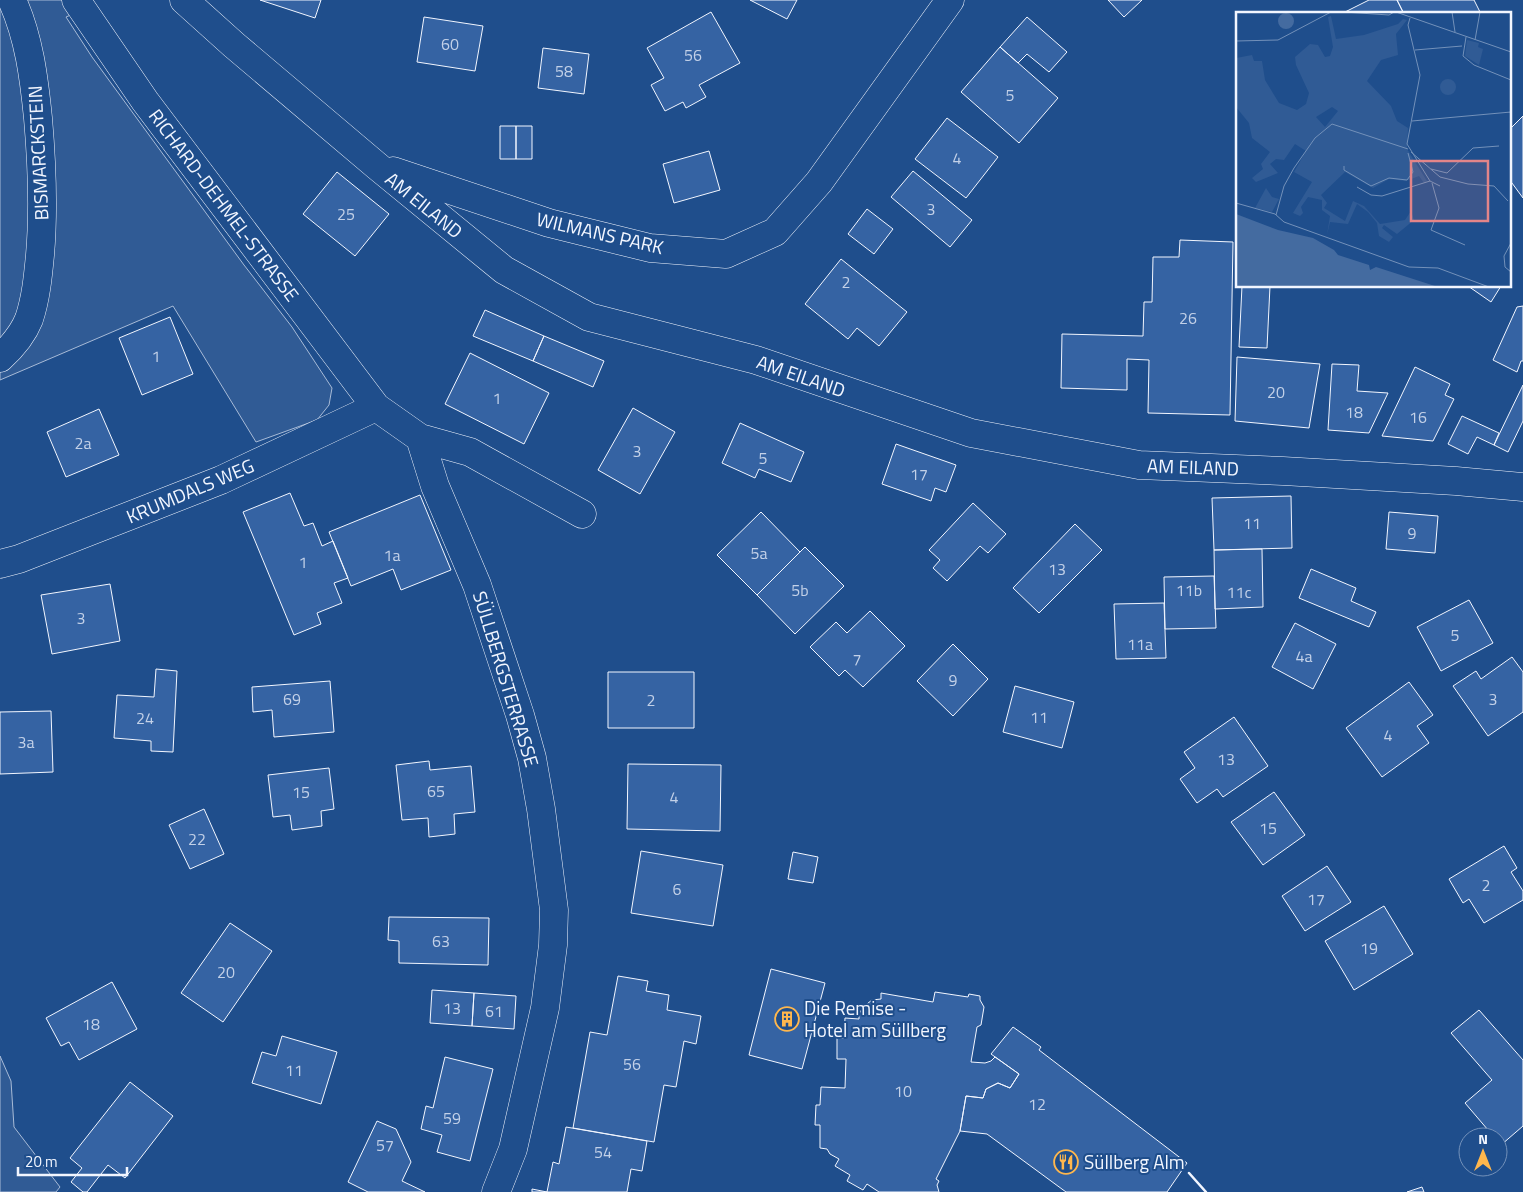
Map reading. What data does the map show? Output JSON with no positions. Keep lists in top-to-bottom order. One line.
{"streets":{"street":["BISMARCKSTEIN","RICHARD-DEHMEL-STRASSE","AM EILAND","WILMANS PARK","KRUMDALS WEG","SÜLLBERGSTERRASSE"]},"crossings":[["RICHARD-DEHMEL-STRASSE","KRUMDALS WEG"],["AM EILAND","WILMANS PARK"]],"places":{"building":["Die Remise - Hotel am Süllberg"],"restaurant":["Süllberg Alm"]},"house_numbers":["60","56","58","5","4","3","25","2","26","1","20","1","18","16","2a","3","5","17","11","9","5a","1a","1","13","5b","11b","11c","3","5","11a","4a","7","9","69","3","2","11","24","4","3a","13","65","15","4","15","22","2","6","17","63","19","20","13","61","18","56","11","10","12","59","57","54"],"scale_bar":"20 m","north":"top"}
